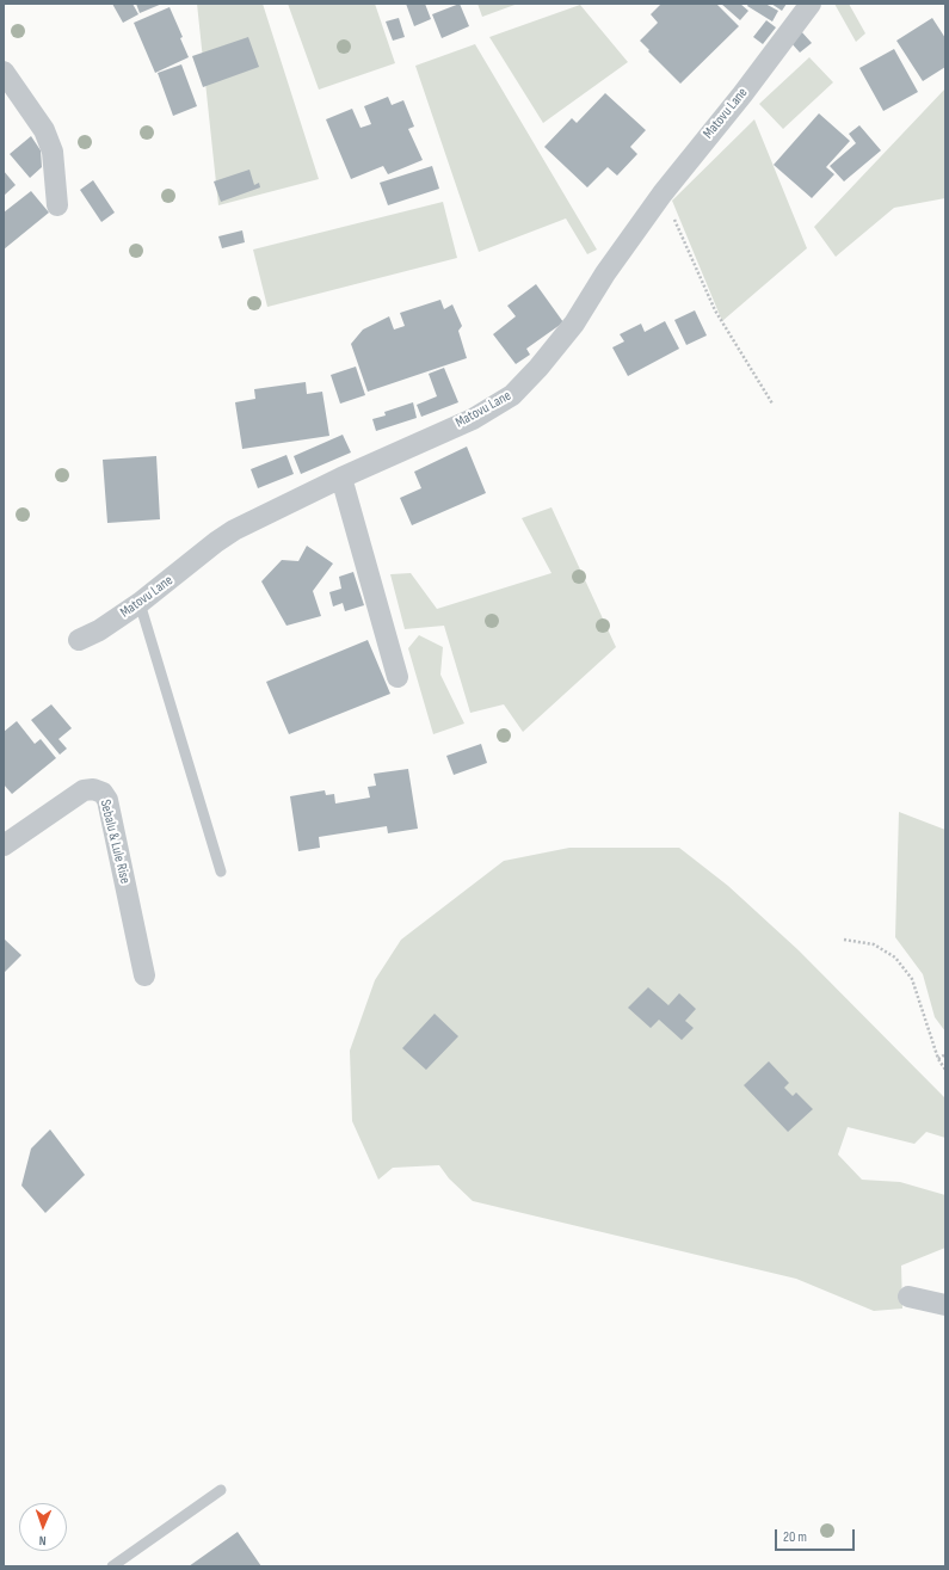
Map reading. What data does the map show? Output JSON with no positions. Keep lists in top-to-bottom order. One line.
{"streets":{"street":["Matovu Lane","Sebalu & Lule Rise"]},"scale_bar":"20 m","north":"bottom"}
